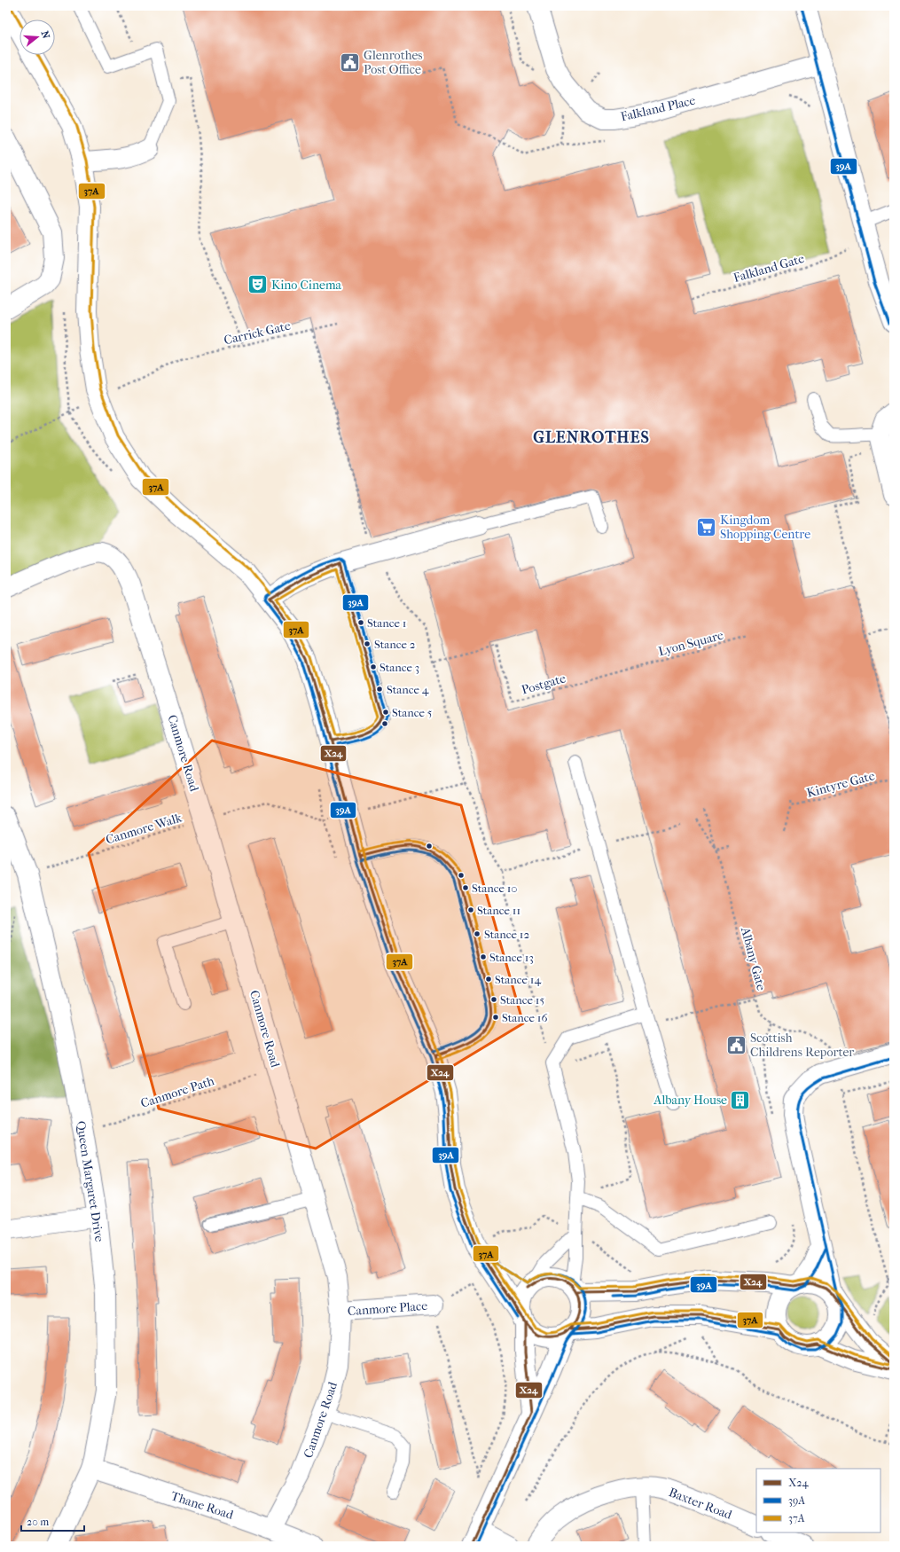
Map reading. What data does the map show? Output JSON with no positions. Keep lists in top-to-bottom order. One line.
{"streets":{"street":["Falkland Place","Canmore Road","Queen Margaret Drive","Canmore Place","Baxter Road","Thane Road"],"path":["Falkland Gate","Carrick Gate","Lyon Square","Postgate","Kintyre Gate","Canmore Walk","Albany Gate","Canmore Path"]},"crossings":[["Lyon Square","Postgate"],["Canmore Road","Canmore Walk"],["Canmore Road","Canmore Path"],["Canmore Road","Canmore Place"],["Canmore Road","Thane Road"],["Canmore Walk","Queen Margaret Drive"],["Canmore Path","Queen Margaret Drive"],["Queen Margaret Drive","Thane Road"]],"districts":["GLENROTHES"],"places":{"public building":["Glenrothes Post Office","Scottish Childrens Reporter"],"theatre":["Kino Cinema"],"supermarket":["Kingdom Shopping Centre"],"other":["Stance 1","Stance 2","Stance 3","Stance 4","Stance 5","Stance 10","Stance 11","Stance 12","Stance 13","Stance 14","Stance 15","Stance 16"],"building":["Albany House"]},"lines":["transit line 37A","transit line 39A","transit line X24"],"legend":["X24","39A","37A"],"scale_bar":"20 m","north":"right"}
